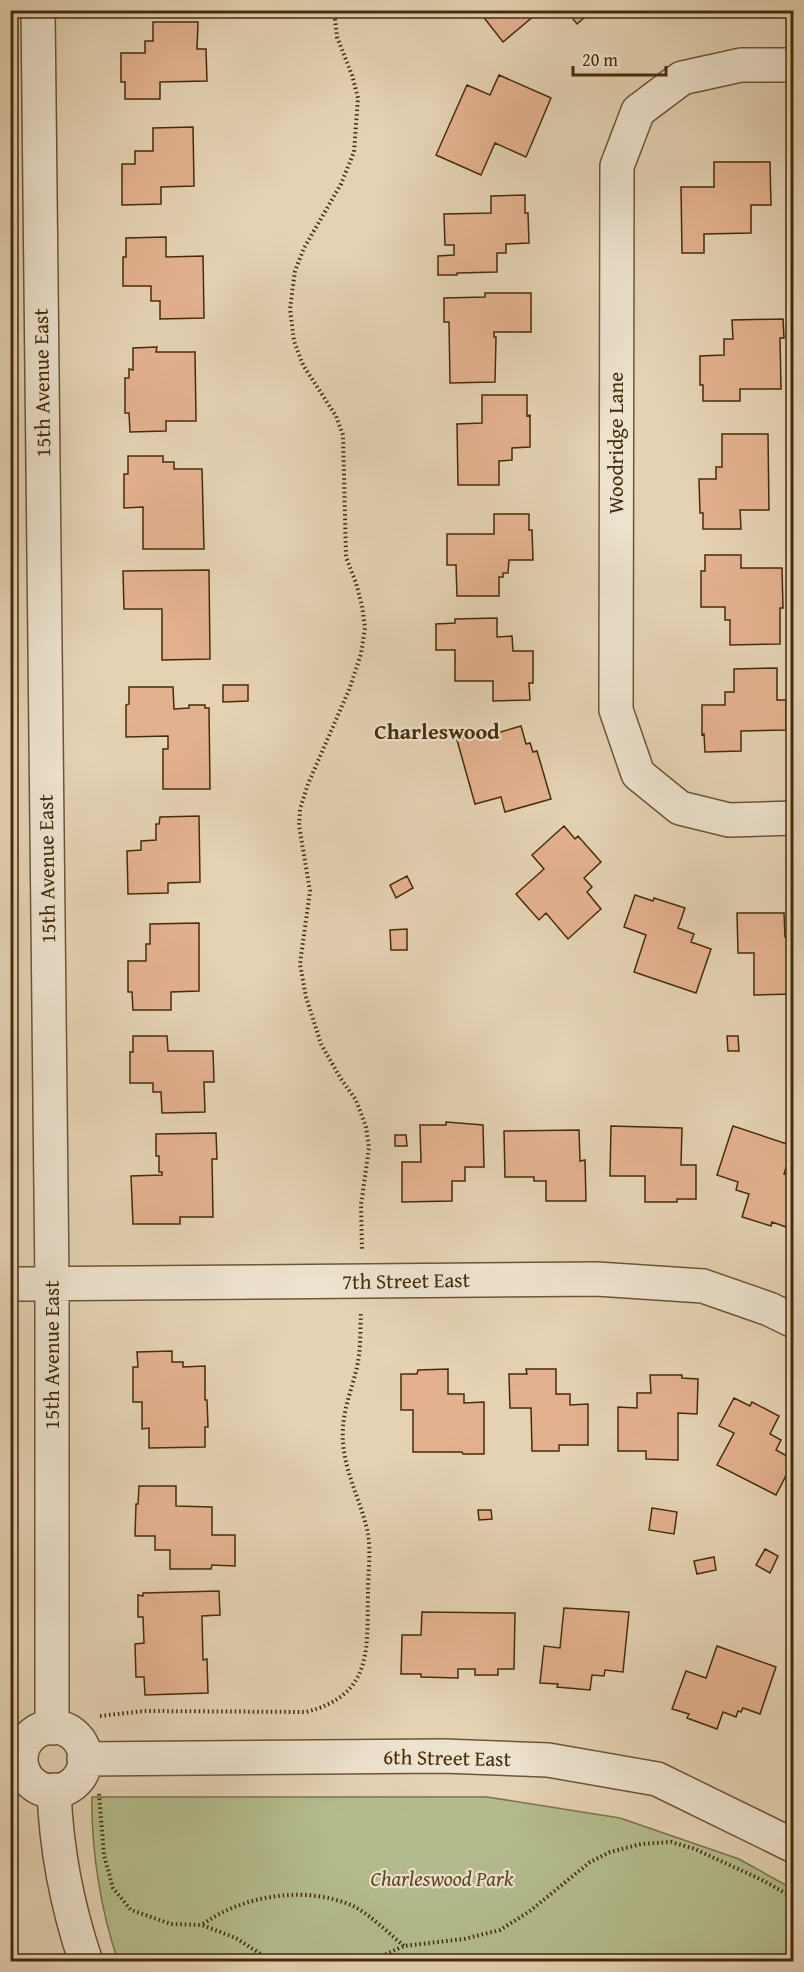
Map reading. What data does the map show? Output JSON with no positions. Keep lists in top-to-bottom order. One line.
{"streets":{"street":["15th Avenue East","Woodridge Lane","7th Street East","6th Street East"]},"crossings":[["15th Avenue East","7th Street East"],["15th Avenue East","6th Street East"]],"districts":["Charleswood"],"parks":["Charleswood Park"],"scale_bar":"20 m"}
